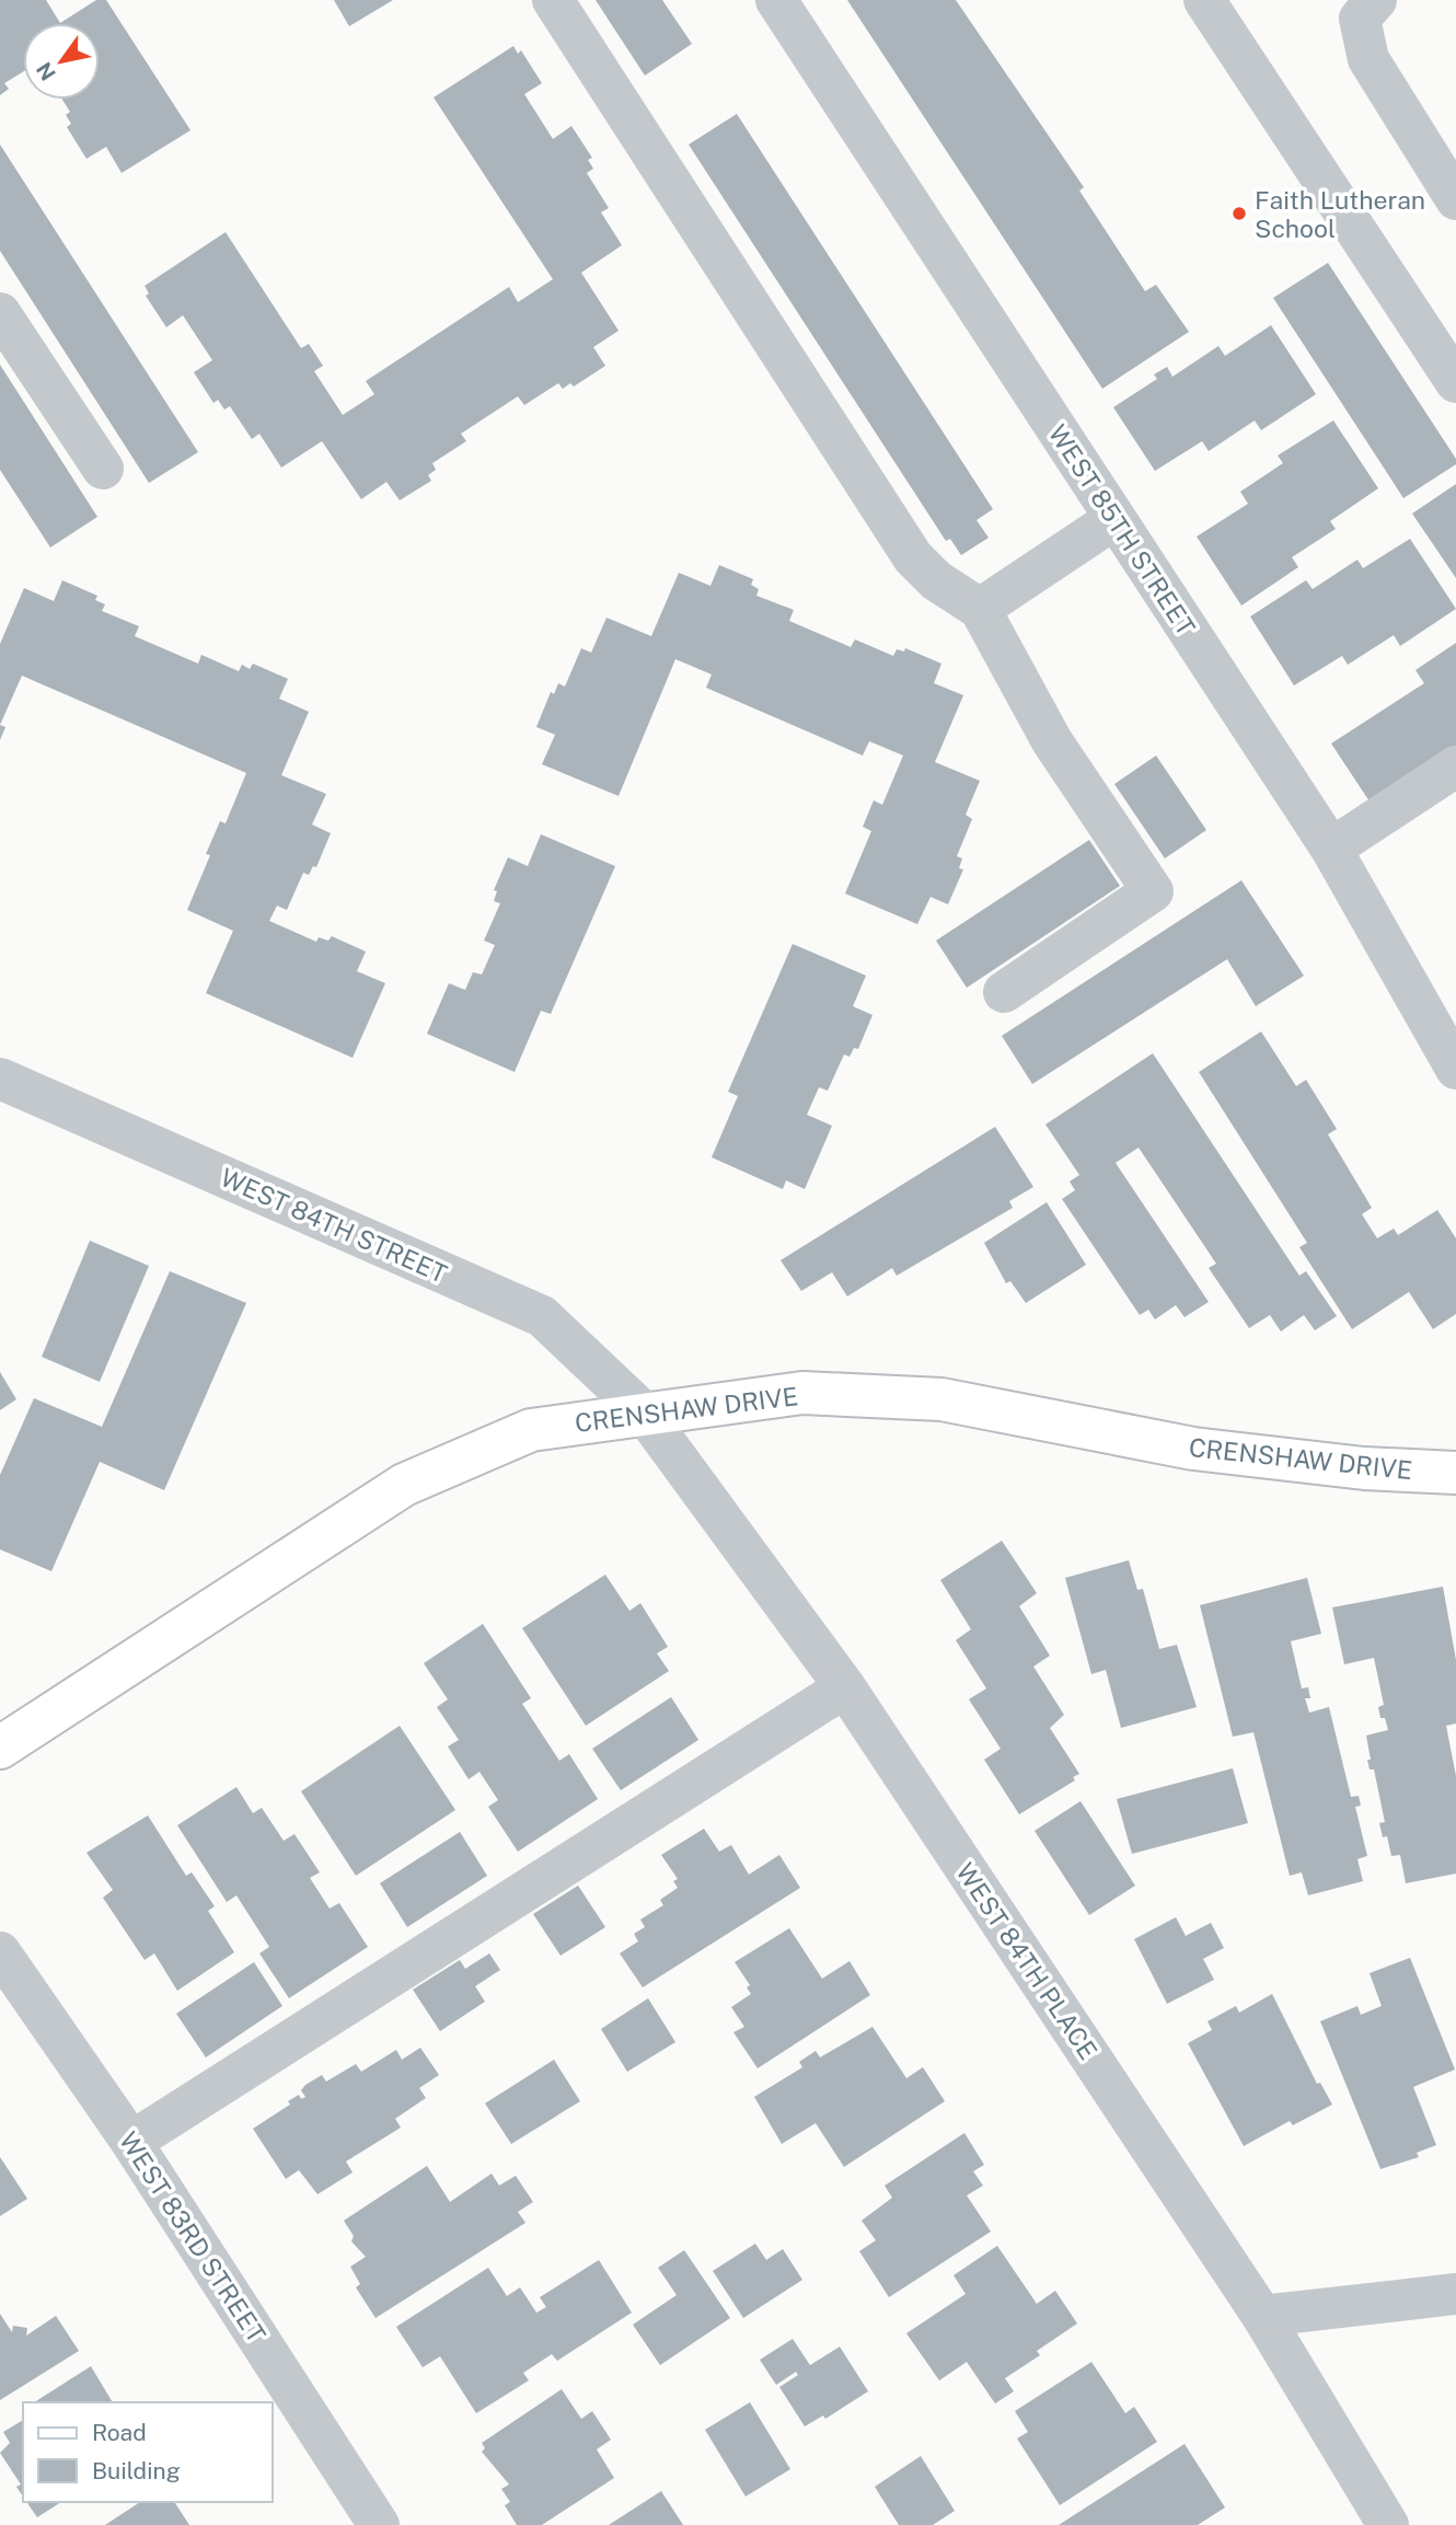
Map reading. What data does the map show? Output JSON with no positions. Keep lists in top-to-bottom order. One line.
{"streets":{"main road":["CRENSHAW DRIVE"],"street":["WEST 85TH STREET","WEST 84TH STREET","WEST 84TH PLACE","WEST 83RD STREET"]},"crossings":[["WEST 84TH STREET","CRENSHAW DRIVE"],["WEST 84TH STREET","WEST 84TH PLACE"],["CRENSHAW DRIVE","WEST 84TH PLACE"]],"places":["Faith Lutheran School"],"legend":["Road","Building"],"north":"bottom left"}
